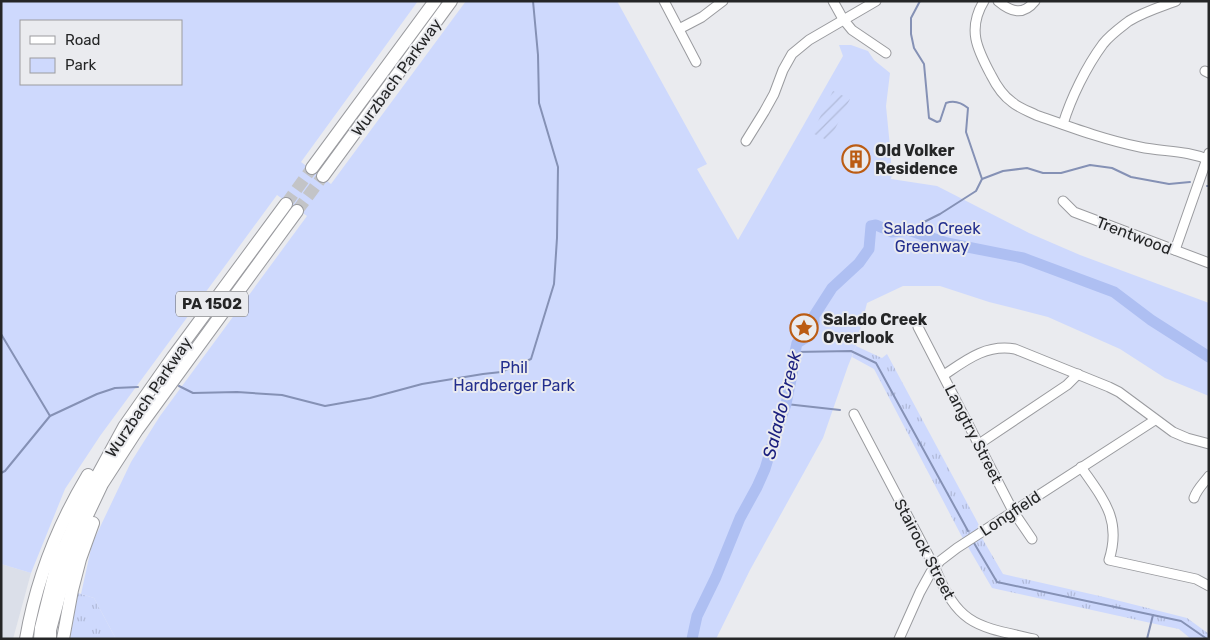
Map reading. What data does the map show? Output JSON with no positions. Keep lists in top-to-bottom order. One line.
{"streets":{"highway":["Wurzbach Parkway","PA 1502"],"street":["Trentwood","Langtry Street","Longfield","Stairock Street"]},"crossings":[["Langtry Street","Longfield"],["Longfield","Stairock Street"]],"water":["Salado Creek"],"parks":["Salado Creek Greenway","Phil Hardberger Park"],"places":{"building":["Old Volker Residence"],"place":["Salado Creek Overlook"]},"legend":["Road","Park"]}
